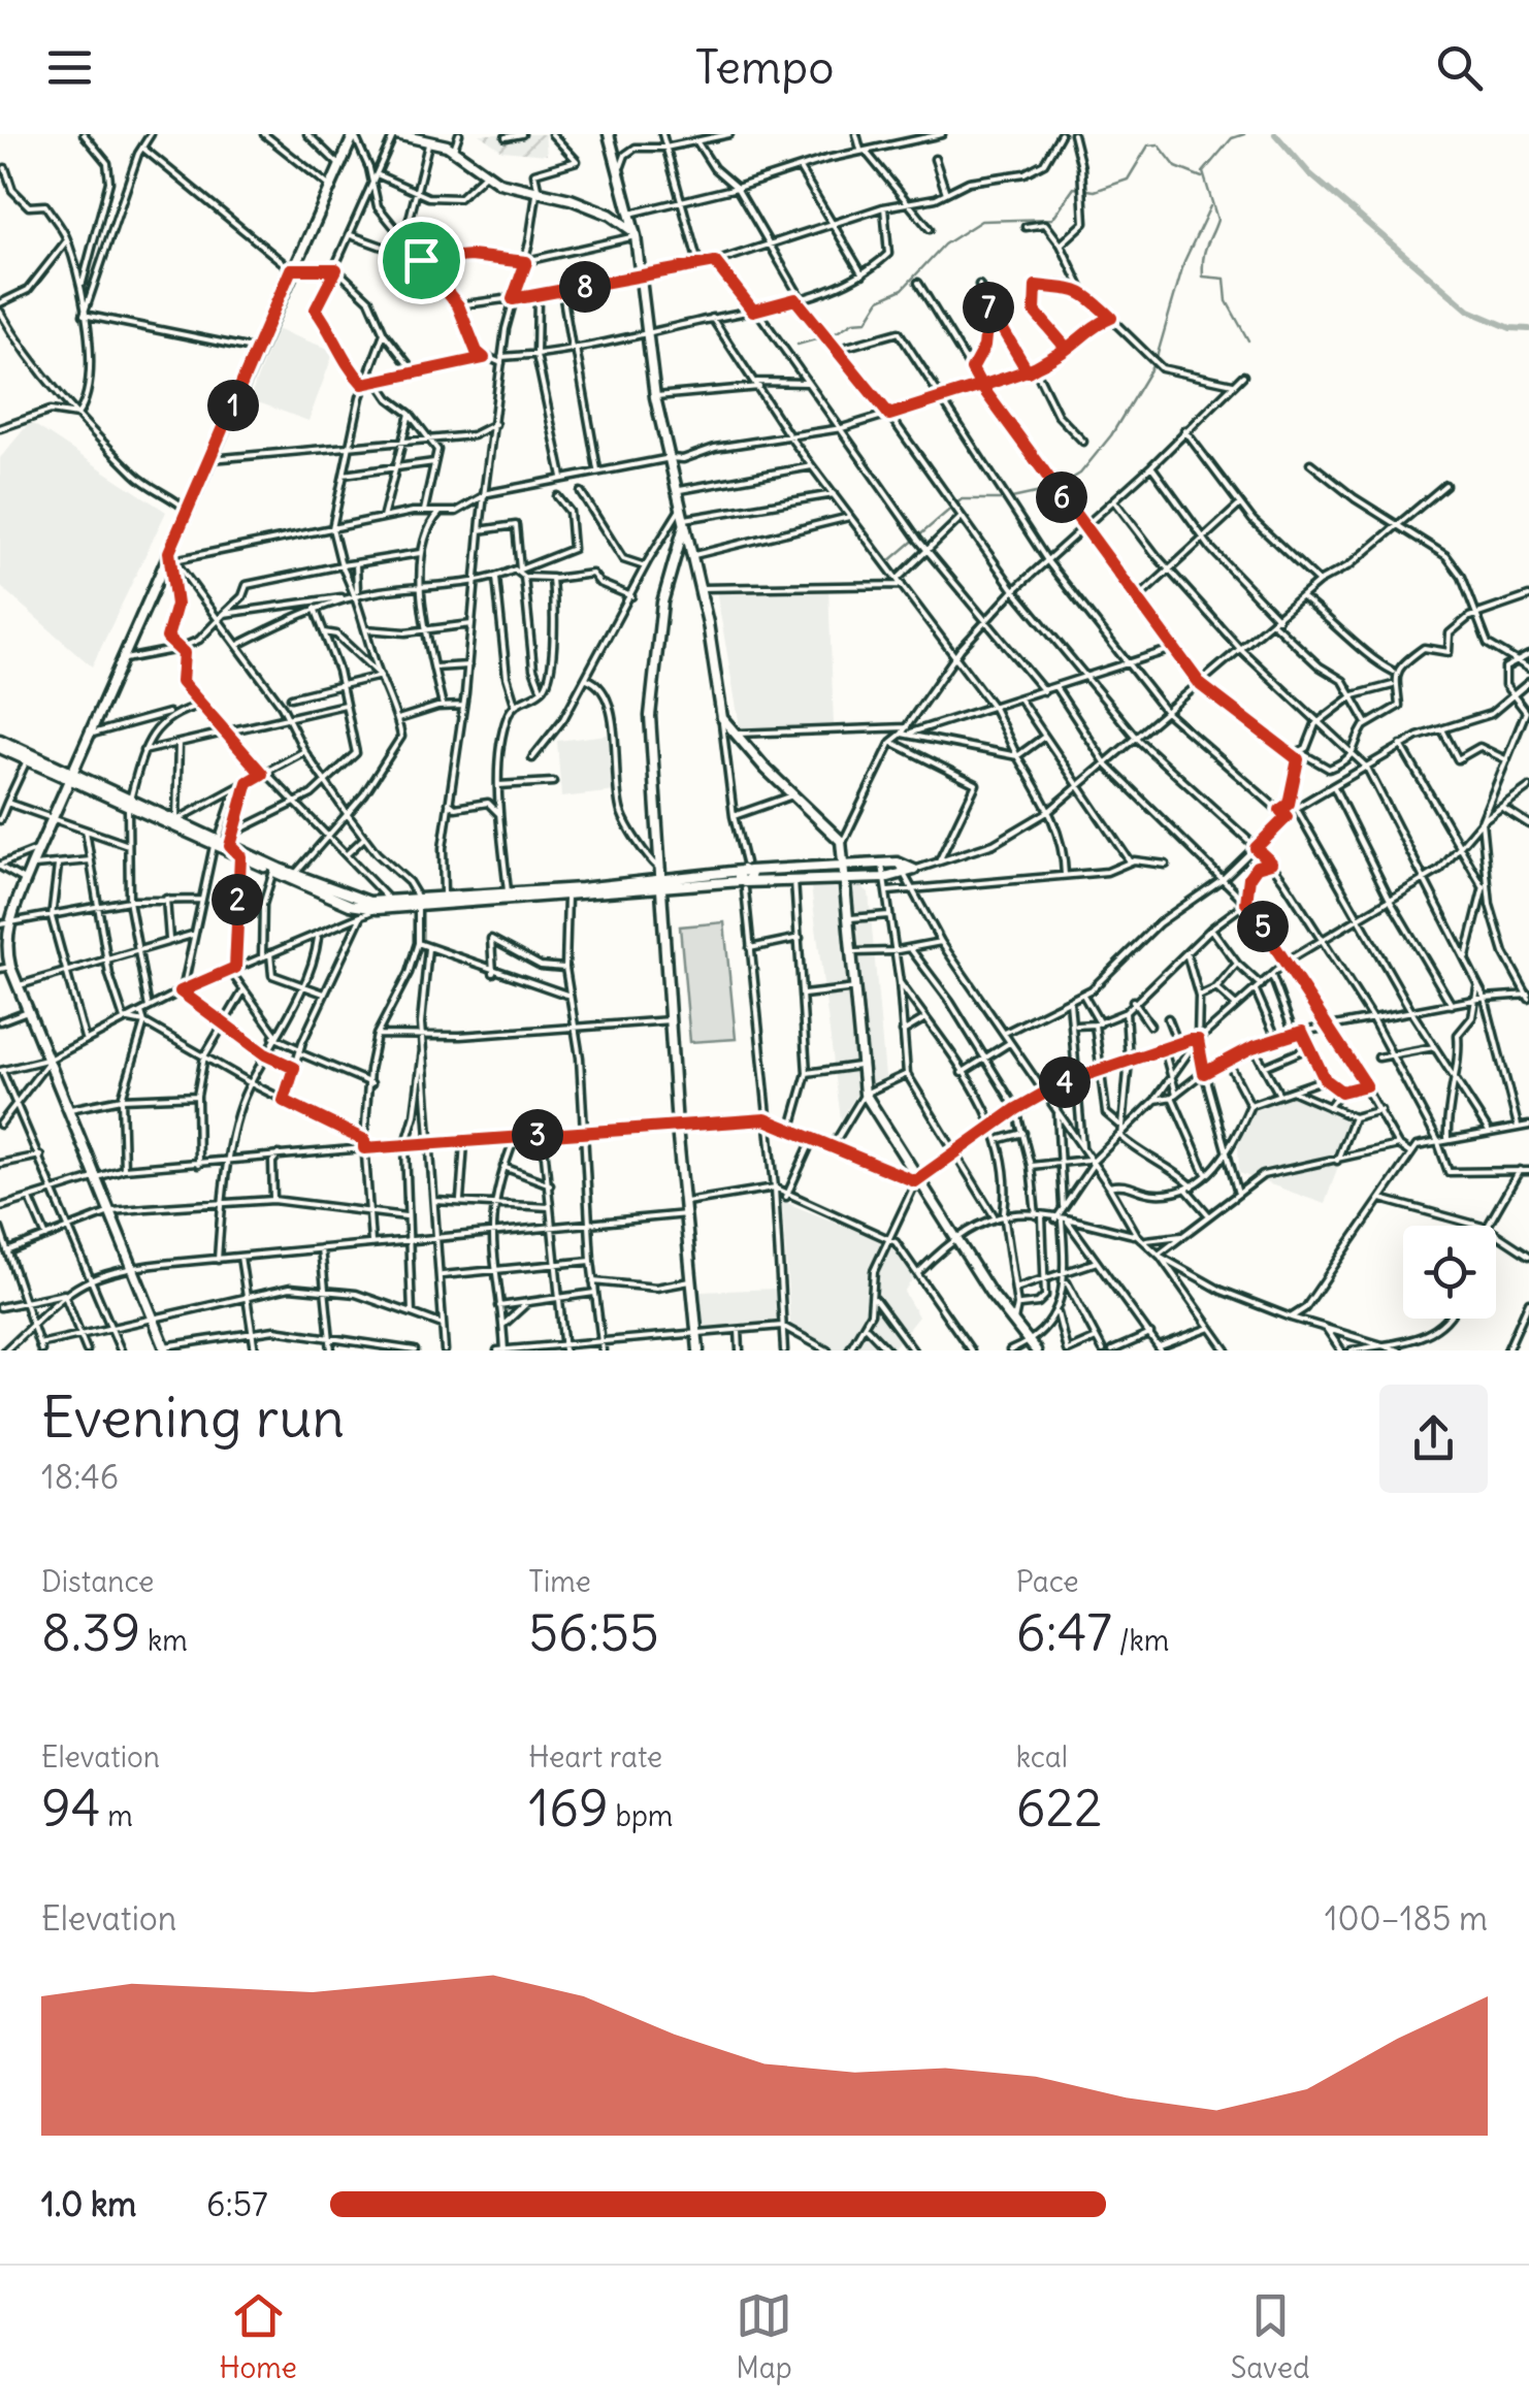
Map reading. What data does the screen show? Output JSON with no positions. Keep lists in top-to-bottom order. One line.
{"page":{"header":"Tempo","pins":["8","7","1","6","2","5","4","3"],"heading":["Evening run","18:46"],"stats":[["Distance","8.39 km"],["Time","56:55"],["Pace","6:47 /km"],["Elevation","94 m"],["Heart rate","169 bpm"],["kcal","622"]],"chart":["Elevation","100–185 m"],"list":[{"name":"1.0 km","note":"6:57"}],"tabs":["Home","Map","Saved"]}}
